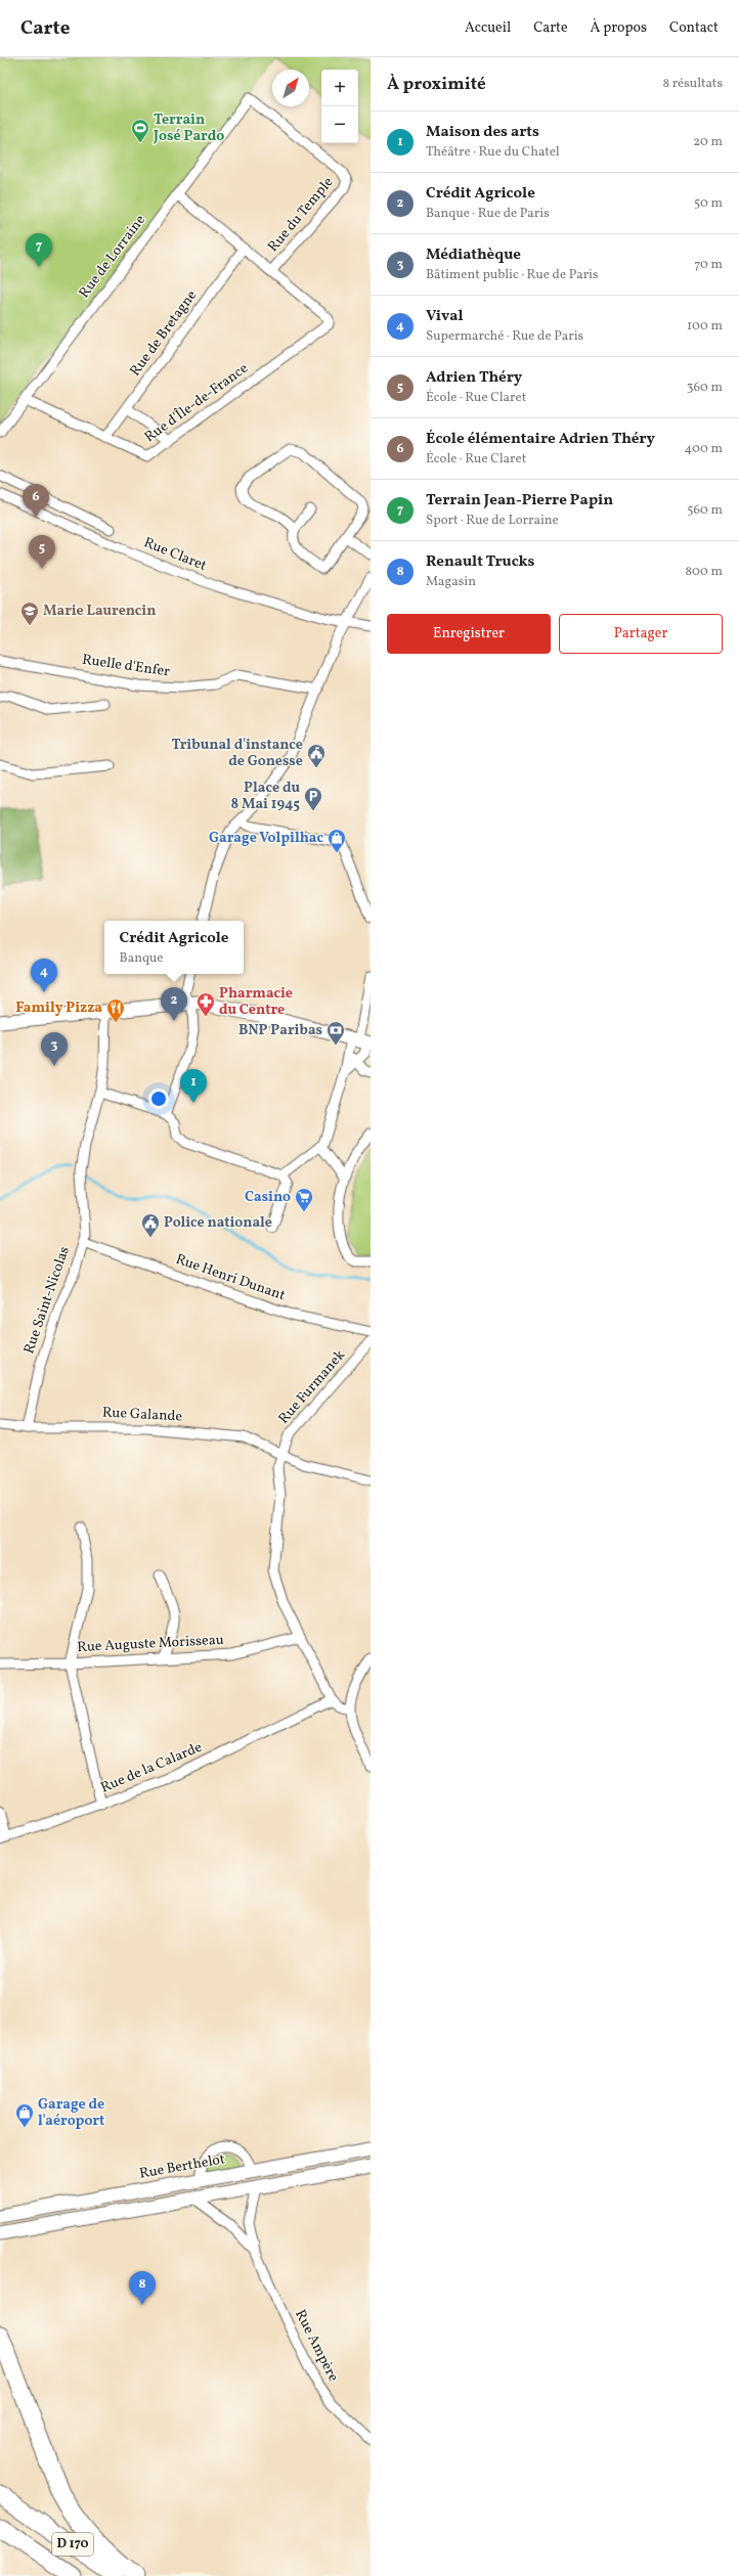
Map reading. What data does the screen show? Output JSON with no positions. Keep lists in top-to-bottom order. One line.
{"streets":{"highway":["D 170"],"main road":["Rue Berthelot"],"street":["Rue du Temple","Rue de Lorraine","Rue de Bretagne","Rue d'Île-de-France","Rue Claret","Ruelle d'Enfer","Rue Henri Dunant","Rue Saint-Nicolas","Rue Furmanek","Rue Galande","Rue Auguste Morisseau","Rue de la Calarde","Rue Ampère"]},"crossings":[["Rue du Temple","Rue de Lorraine"],["Rue du Temple","Rue d'Île-de-France"],["Rue de Lorraine","Rue d'Île-de-France"],["Rue de Bretagne","Rue d'Île-de-France"],["Rue Henri Dunant","Rue Saint-Nicolas"],["Rue Saint-Nicolas","Rue Galande"],["Rue Furmanek","Rue Galande"]],"places":{"sports":["Terrain José Pardo"],"school or university":["Marie Laurencin"],"public building":["Tribunal d'instance de Gonesse","Police nationale"],"parking":["Place du 8 Mai 1945"],"shop":["Garage Volpilhac","Garage de l'aéroport"],"pharmacy":["Pharmacie du Centre"],"restaurant":["Family Pizza"],"bank":["BNP Paribas"],"supermarket":["Casino"]},"north":"top right","page":{"header":"Carte","nav":["Accueil","Carte","À propos","Contact"],"heading":["À proximité","8 résultats"],"map_buttons":["+","−"],"list":[{"mark":"1","name":"Maison des arts","note":"Théâtre · Rue du Chatel","value":"20 m"},{"mark":"2","name":"Crédit Agricole","note":"Banque · Rue de Paris","value":"50 m"},{"mark":"3","name":"Médiathèque","note":"Bâtiment public · Rue de Paris","value":"70 m"},{"mark":"4","name":"Vival","note":"Supermarché · Rue de Paris","value":"100 m"},{"mark":"5","name":"Adrien Théry","note":"École · Rue Claret","value":"360 m"},{"mark":"6","name":"École élémentaire Adrien Théry","note":"École · Rue Claret","value":"400 m"},{"mark":"7","name":"Terrain Jean-Pierre Papin","note":"Sport · Rue de Lorraine","value":"560 m"},{"mark":"8","name":"Renault Trucks","note":"Magasin","value":"800 m"}],"pins":["7","6","5","4","2","3","1","8"],"buttons":["Enregistrer","Partager"],"popup":["Crédit Agricole","Banque"]}}
